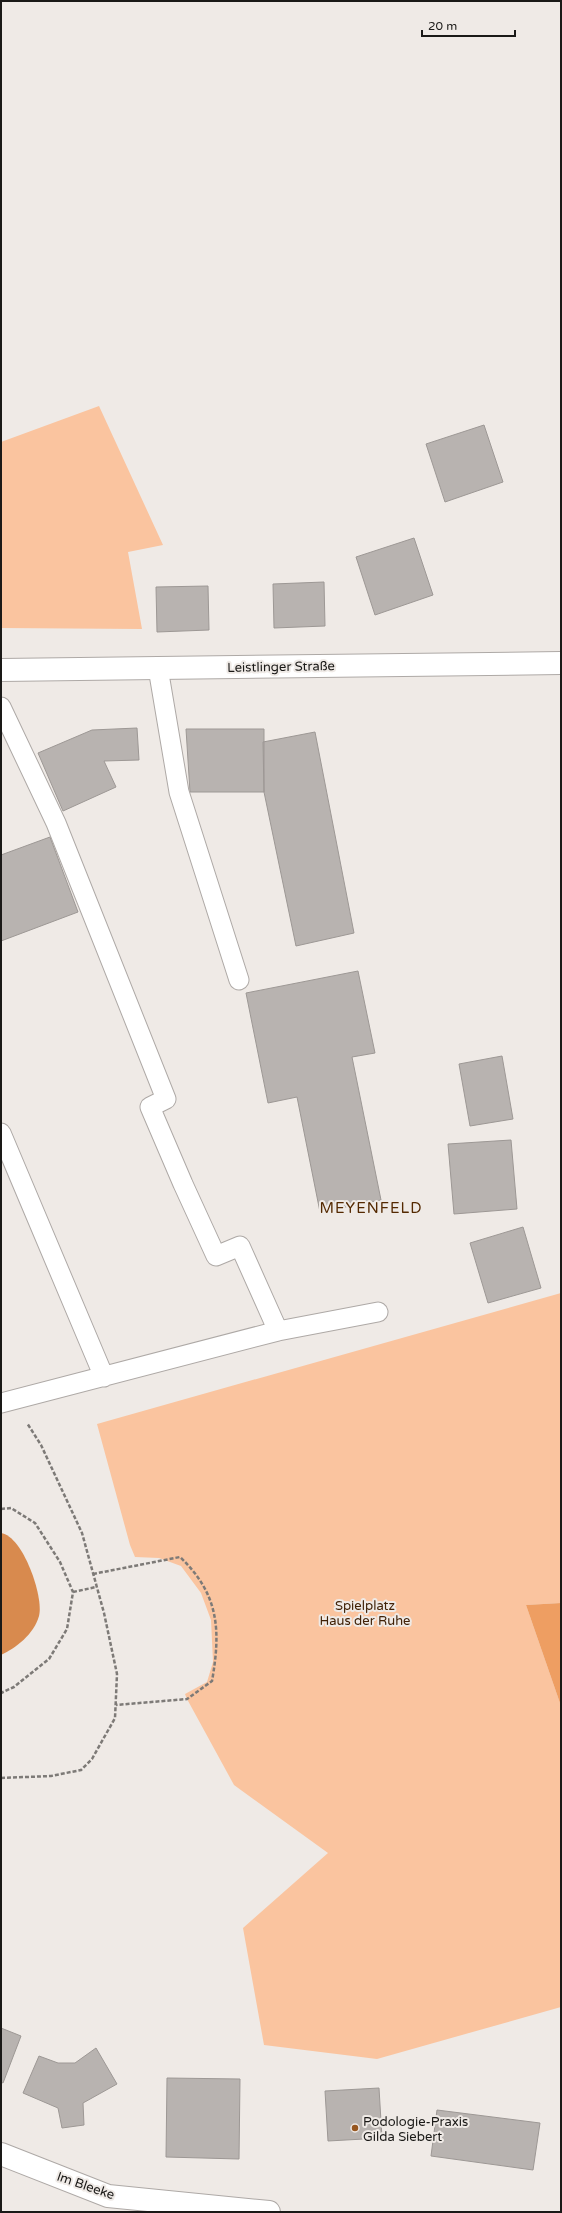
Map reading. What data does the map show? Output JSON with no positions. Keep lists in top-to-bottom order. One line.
{"streets":{"street":["Leistlinger Straße","Im Bleeke"]},"districts":["MEYENFELD"],"parks":["Spielplatz Haus der Ruhe"],"places":["Podologie-Praxis Gilda Siebert"],"scale_bar":"20 m"}
